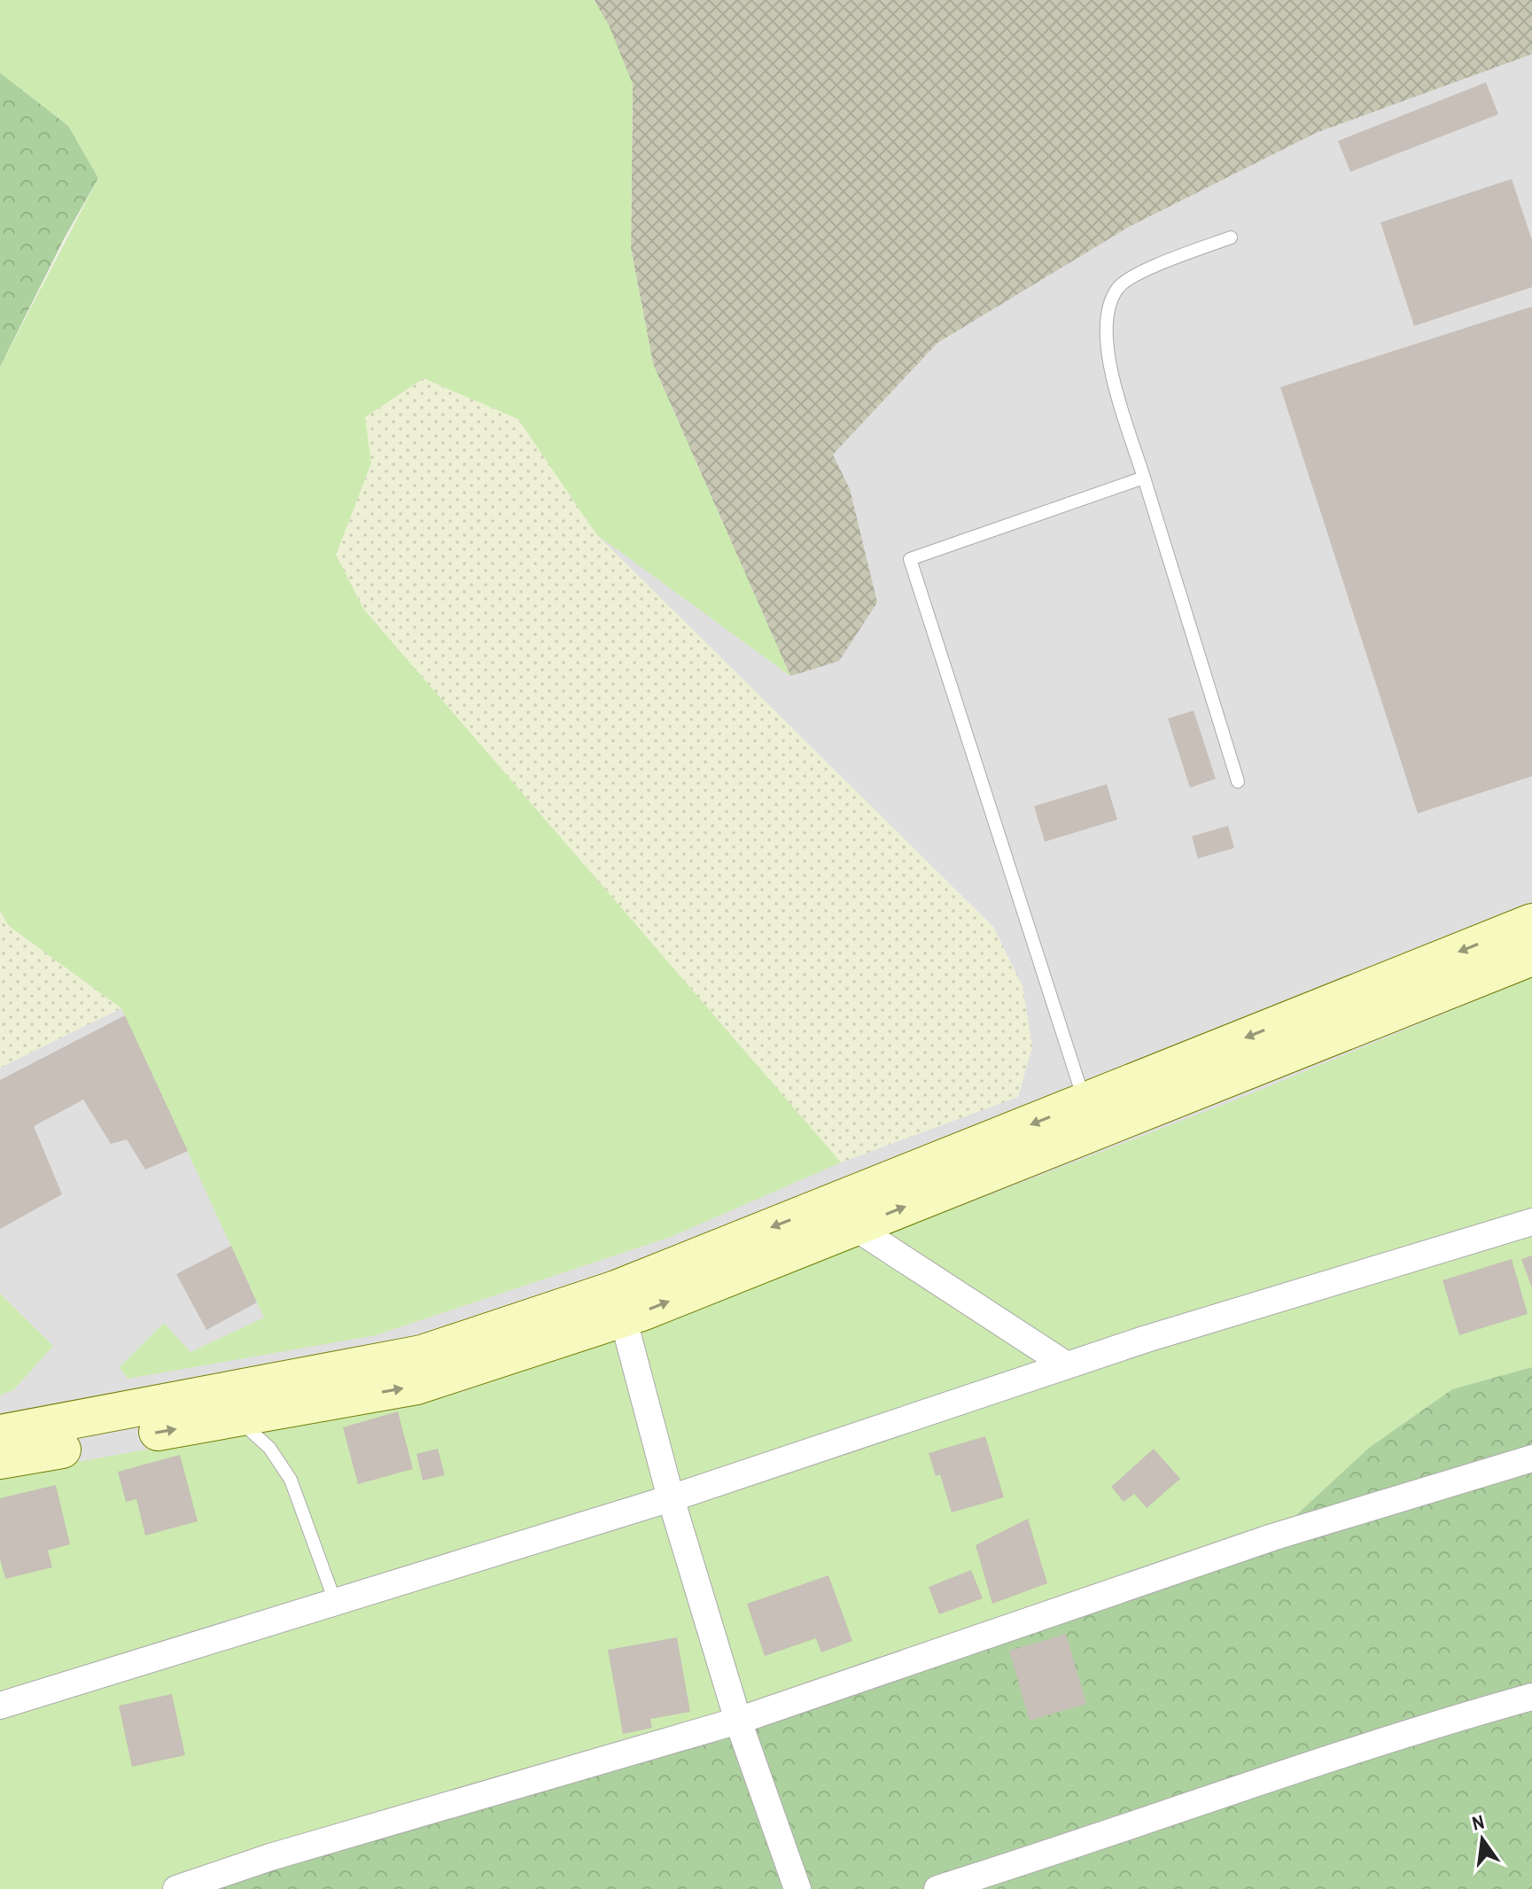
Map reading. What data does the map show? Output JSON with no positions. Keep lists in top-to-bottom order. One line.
{"north":"top"}
